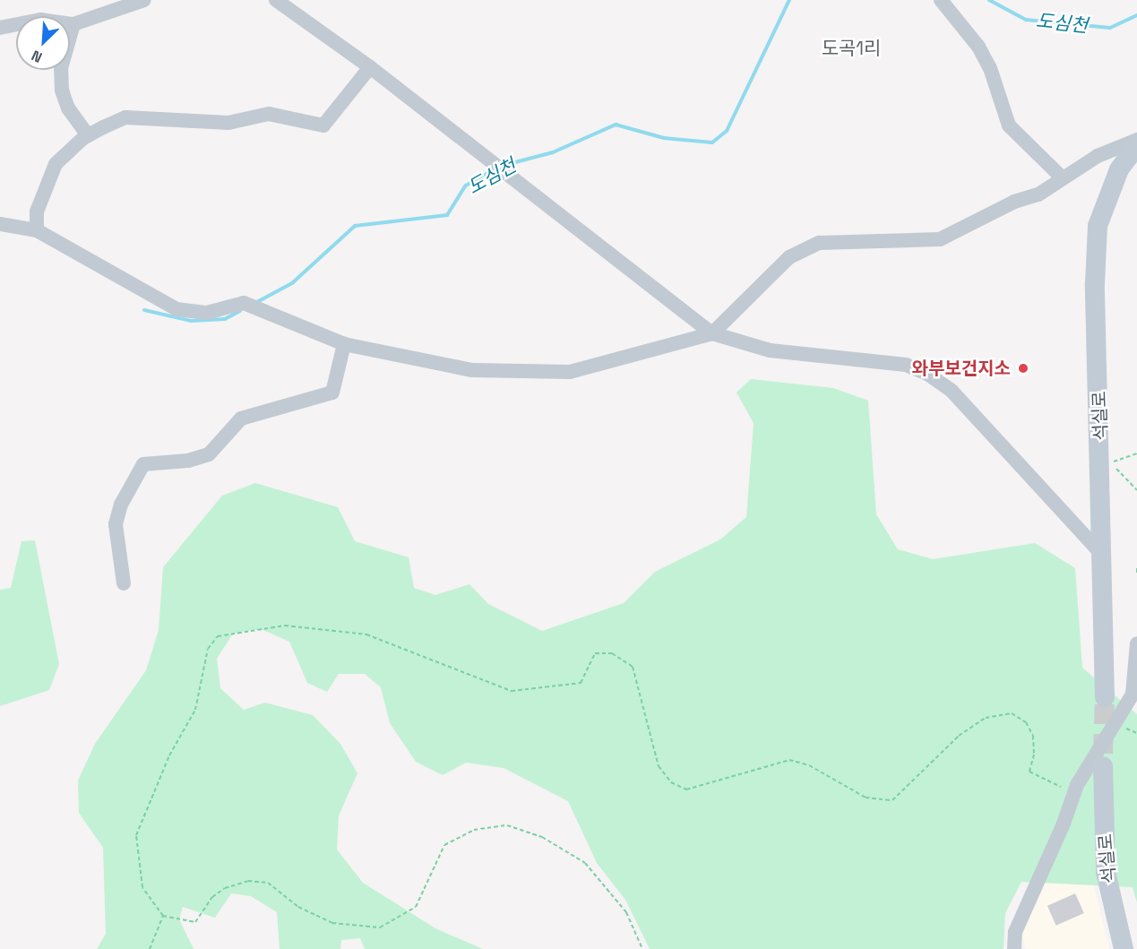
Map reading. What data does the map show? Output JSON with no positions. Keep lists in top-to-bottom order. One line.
{"streets":{"street":["석실로"]},"districts":["도곡1리"],"water":["도심천"],"places":["와부보건지소"],"north":"bottom left"}
